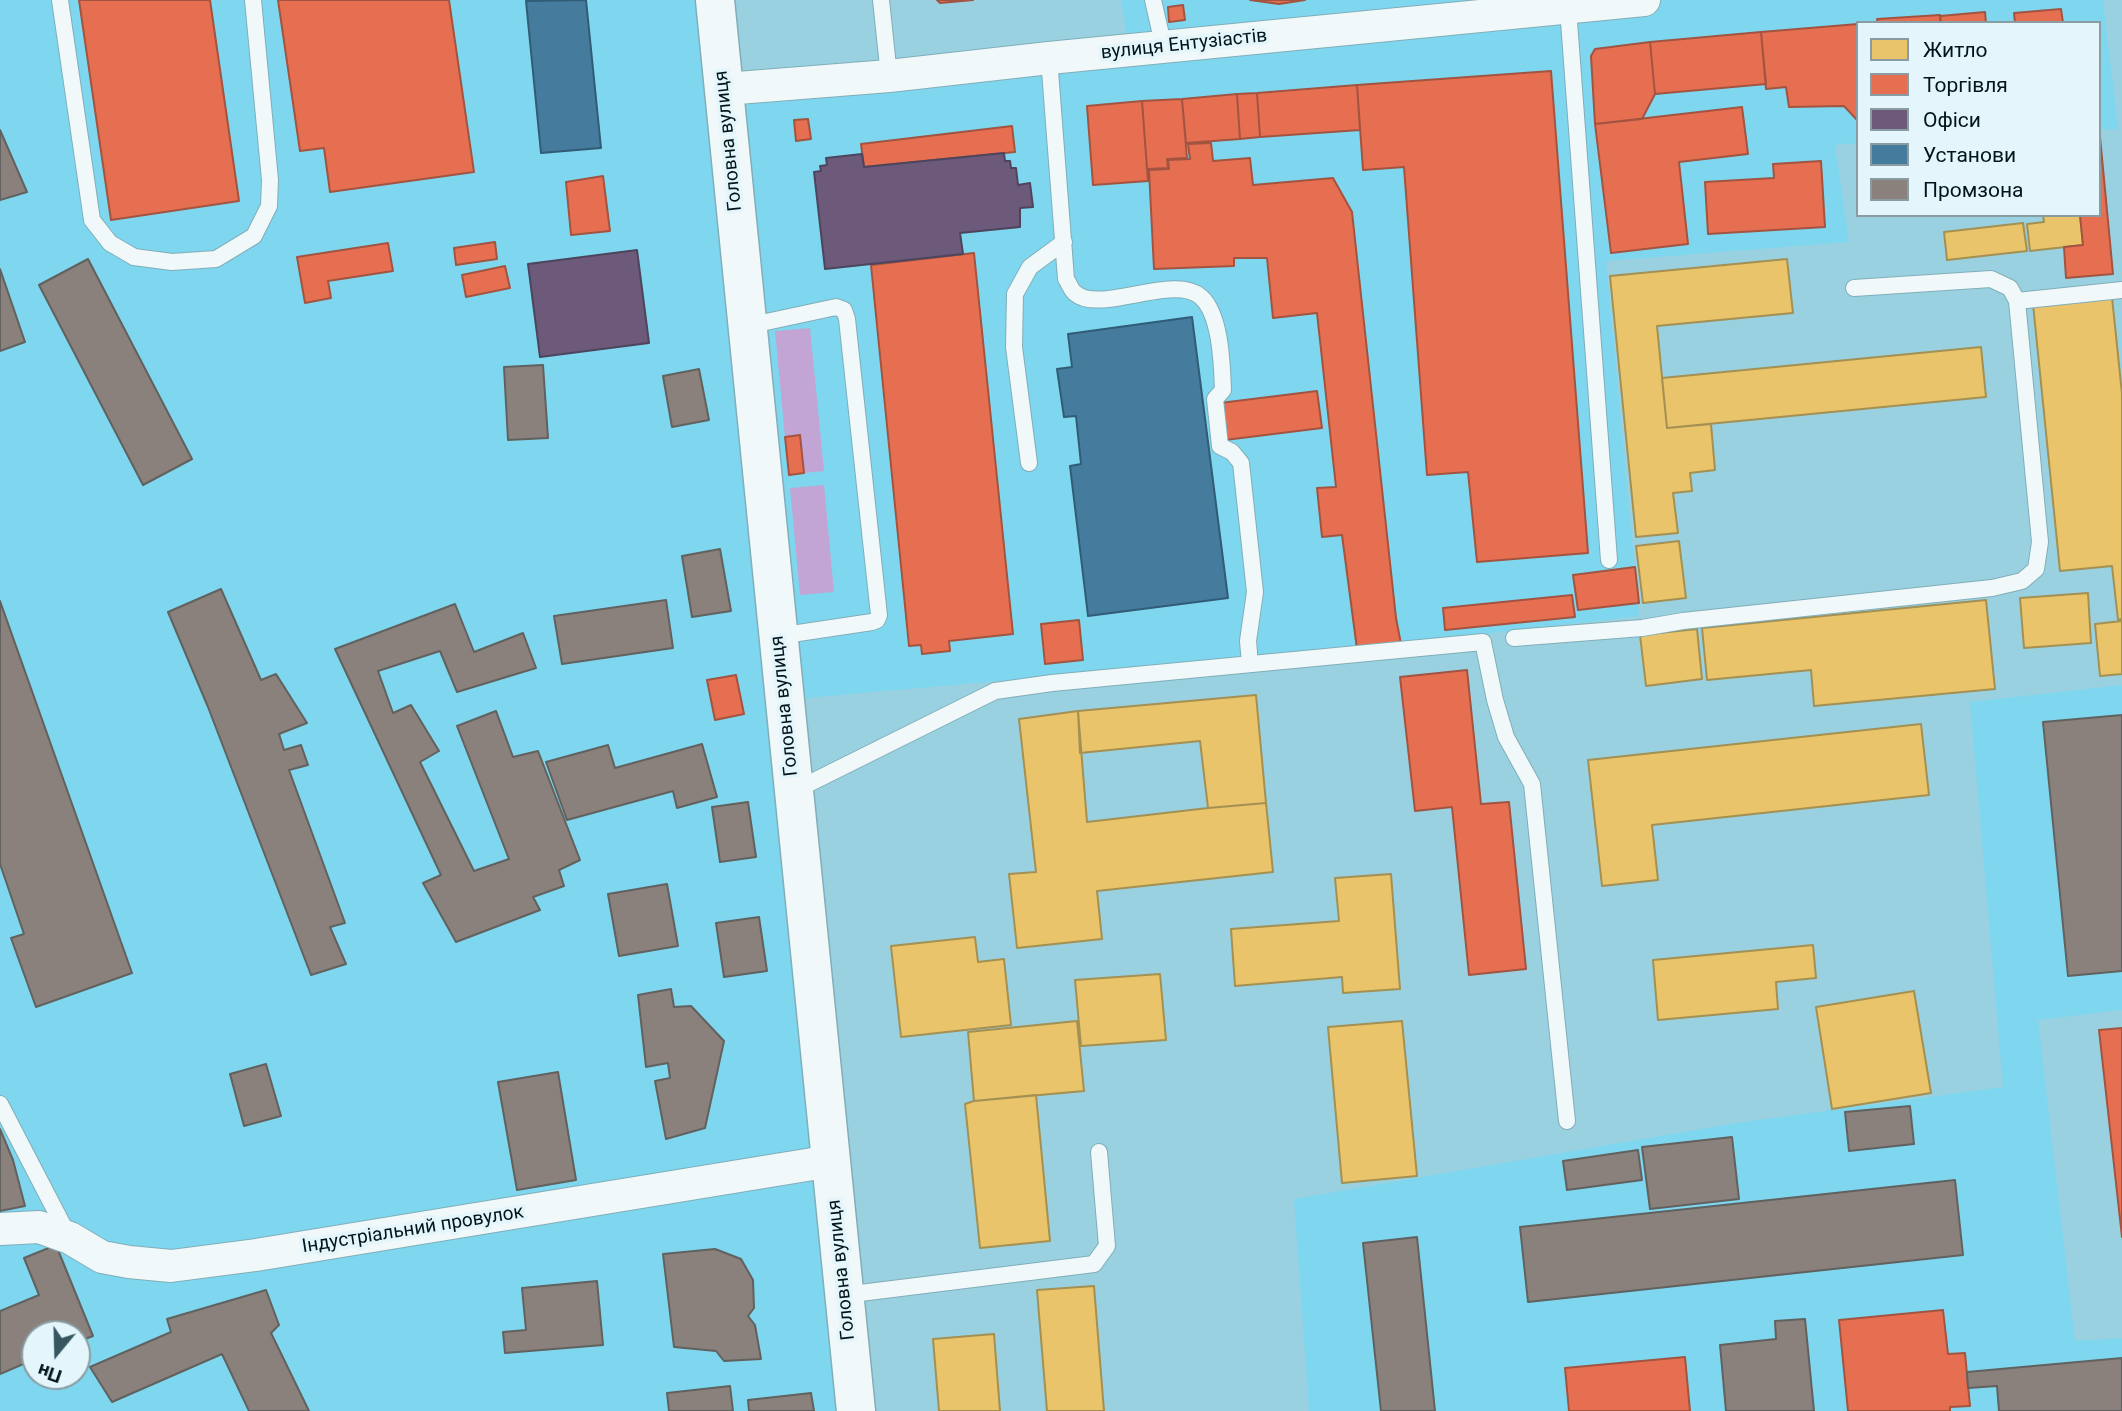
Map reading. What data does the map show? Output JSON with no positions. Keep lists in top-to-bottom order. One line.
{"streets":{"main road":["Головна вулиця"],"street":["вулиця Ентузіастів","Індустріальний провулок"]},"crossings":[["вулиця Ентузіастів","Головна вулиця"],["Головна вулиця","Індустріальний провулок"]],"legend":["Житло","Торгівля","Офіси","Установи","Промзона"],"north":"bottom"}
